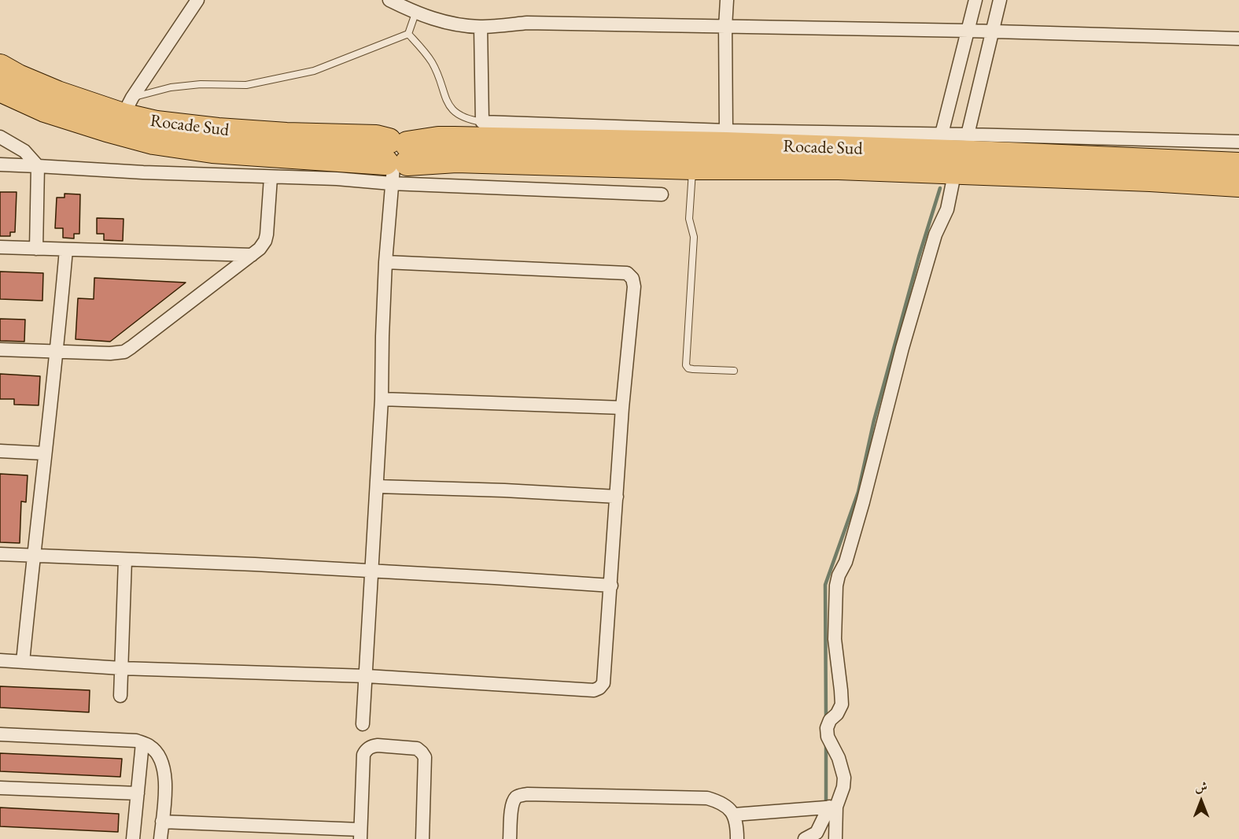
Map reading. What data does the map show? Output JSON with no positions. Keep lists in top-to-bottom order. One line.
{"streets":{"highway":["Rocade Sud"]},"north":"top"}
